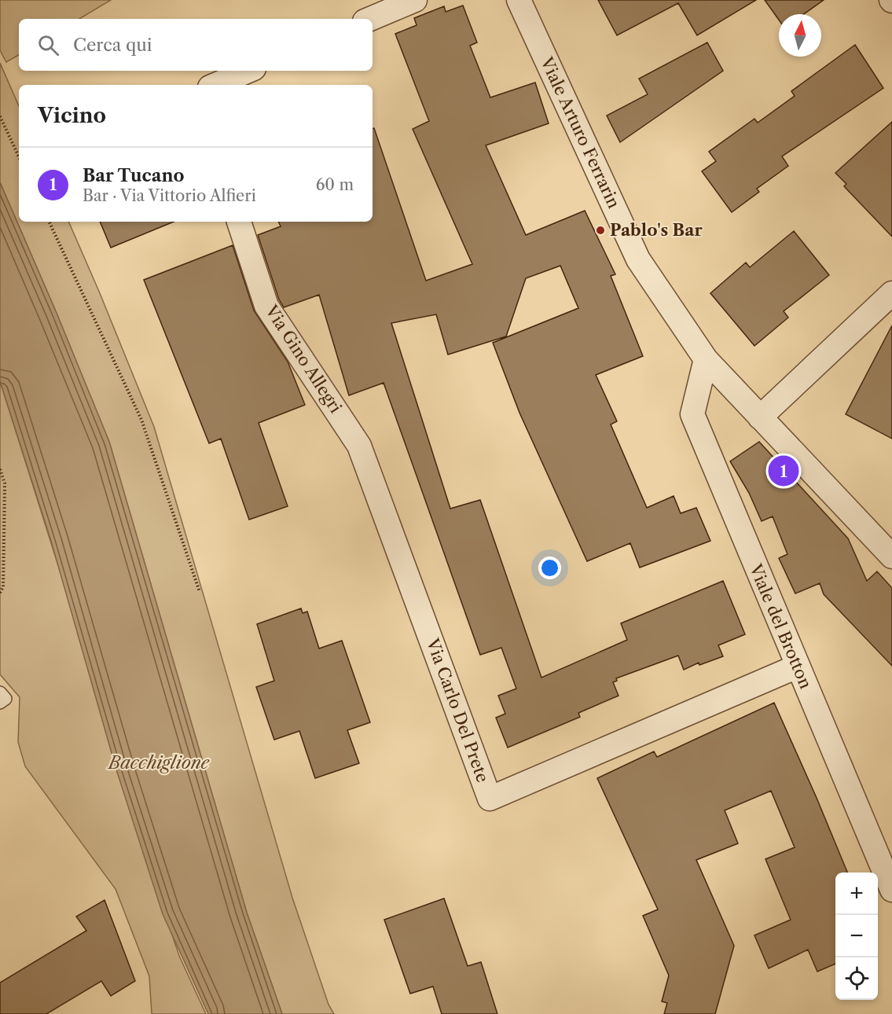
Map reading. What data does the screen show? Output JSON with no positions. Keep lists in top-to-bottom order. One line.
{"streets":{"street":["Viale Arturo Ferrarin","Via Gino Allegri","Viale del Brotton","Via Carlo Del Prete"]},"crossings":[["Viale Arturo Ferrarin","Viale del Brotton"],["Via Gino Allegri","Via Carlo Del Prete"],["Viale del Brotton","Via Carlo Del Prete"]],"water":["Bacchiglione"],"places":["Pablo's Bar"],"north":"top","page":{"search":"Cerca qui","heading":"Vicino","list":[{"mark":"1","name":"Bar Tucano","note":"Bar · Via Vittorio Alfieri","value":"60 m"}],"pins":"1","map_buttons":["+","−"]}}
